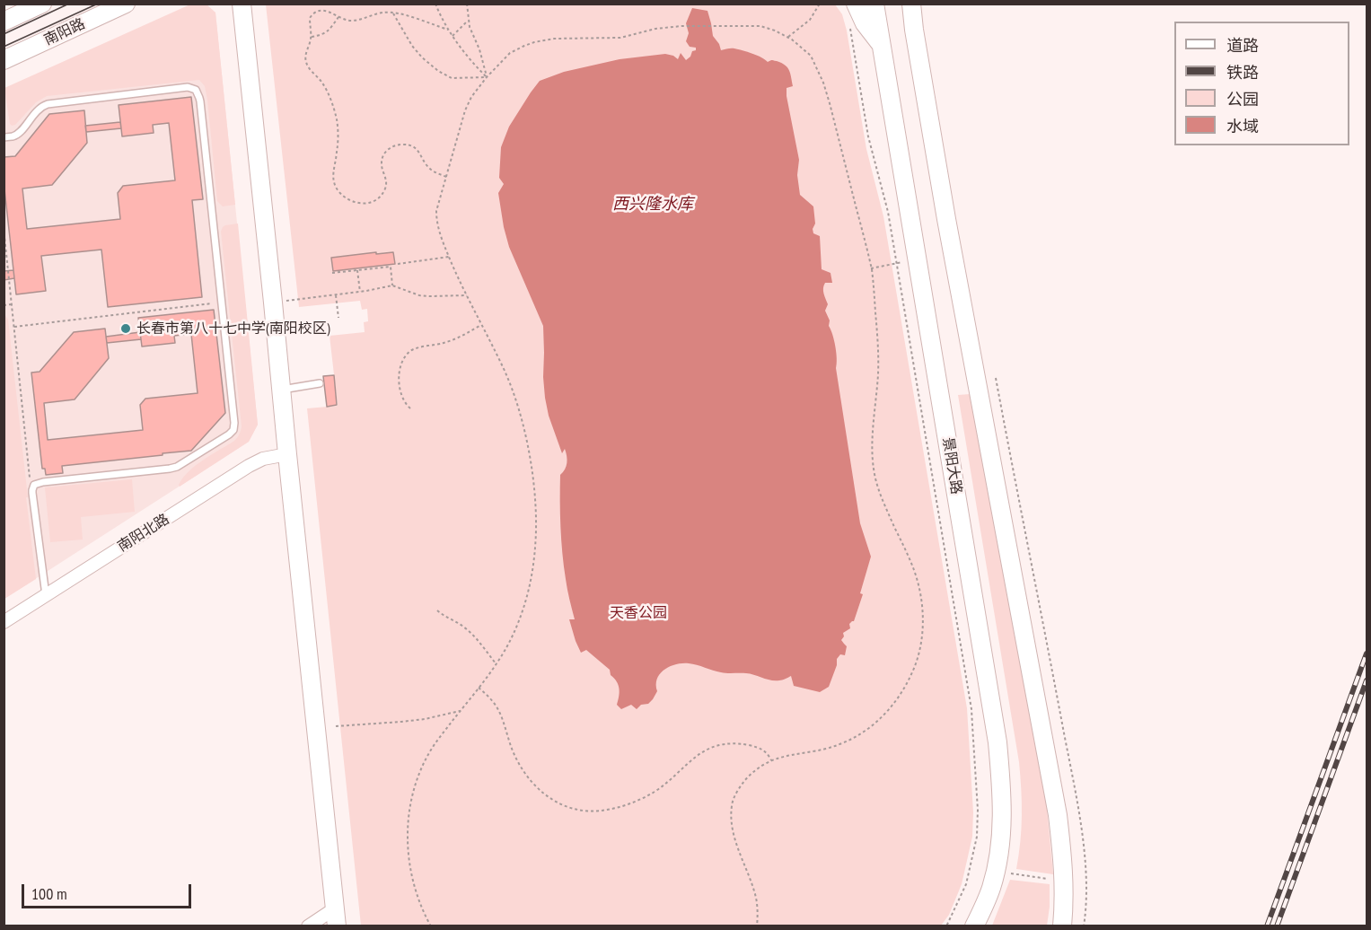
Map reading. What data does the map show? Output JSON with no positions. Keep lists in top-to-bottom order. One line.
{"streets":{"main road":["南阳路","景阳大路"],"street":["南阳北路"]},"water":["西兴隆水库"],"parks":["天香公园"],"places":["长春市第八十七中学(南阳校区)"],"legend":["道路","铁路","公园","水域"],"scale_bar":"100 m"}
